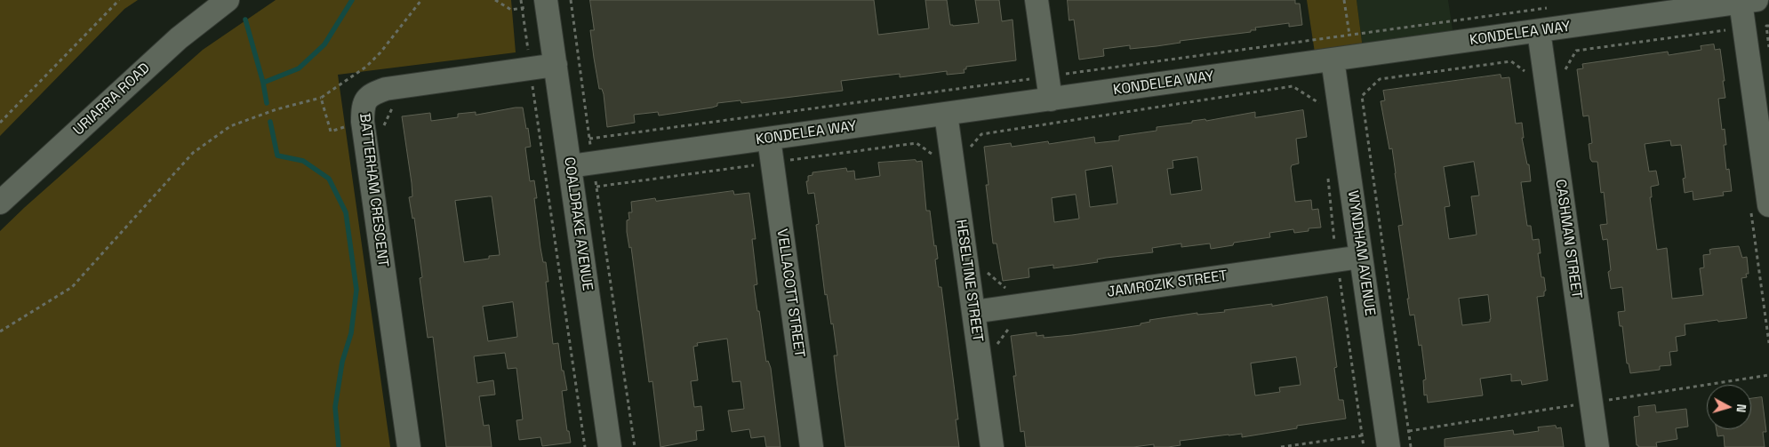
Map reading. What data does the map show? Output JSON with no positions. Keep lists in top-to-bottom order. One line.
{"streets":{"street":["KONDELEA WAY","URIARRA ROAD","BATTERHAM CRESCENT","COALDRAKE AVENUE","CASHMAN STREET","WYNDHAM AVENUE","HESELTINE STREET","JAMROZIK STREET","VELLACOTT STREET"]},"crossings":[["KONDELEA WAY","COALDRAKE AVENUE"],["KONDELEA WAY","CASHMAN STREET"],["KONDELEA WAY","WYNDHAM AVENUE"],["KONDELEA WAY","HESELTINE STREET"],["KONDELEA WAY","VELLACOTT STREET"],["BATTERHAM CRESCENT","COALDRAKE AVENUE"],["WYNDHAM AVENUE","JAMROZIK STREET"],["HESELTINE STREET","JAMROZIK STREET"]],"north":"right"}
